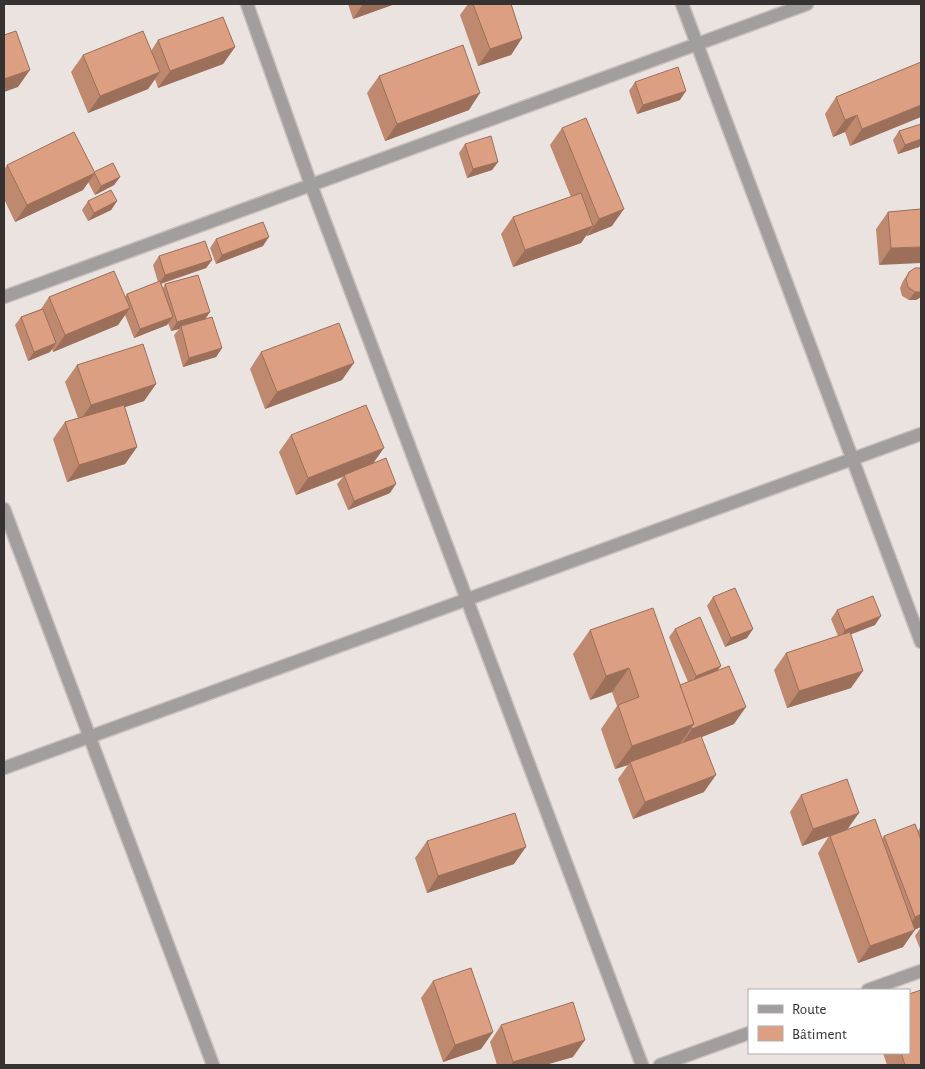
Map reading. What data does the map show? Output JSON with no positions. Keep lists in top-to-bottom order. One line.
{"legend":["Route","Bâtiment"]}
